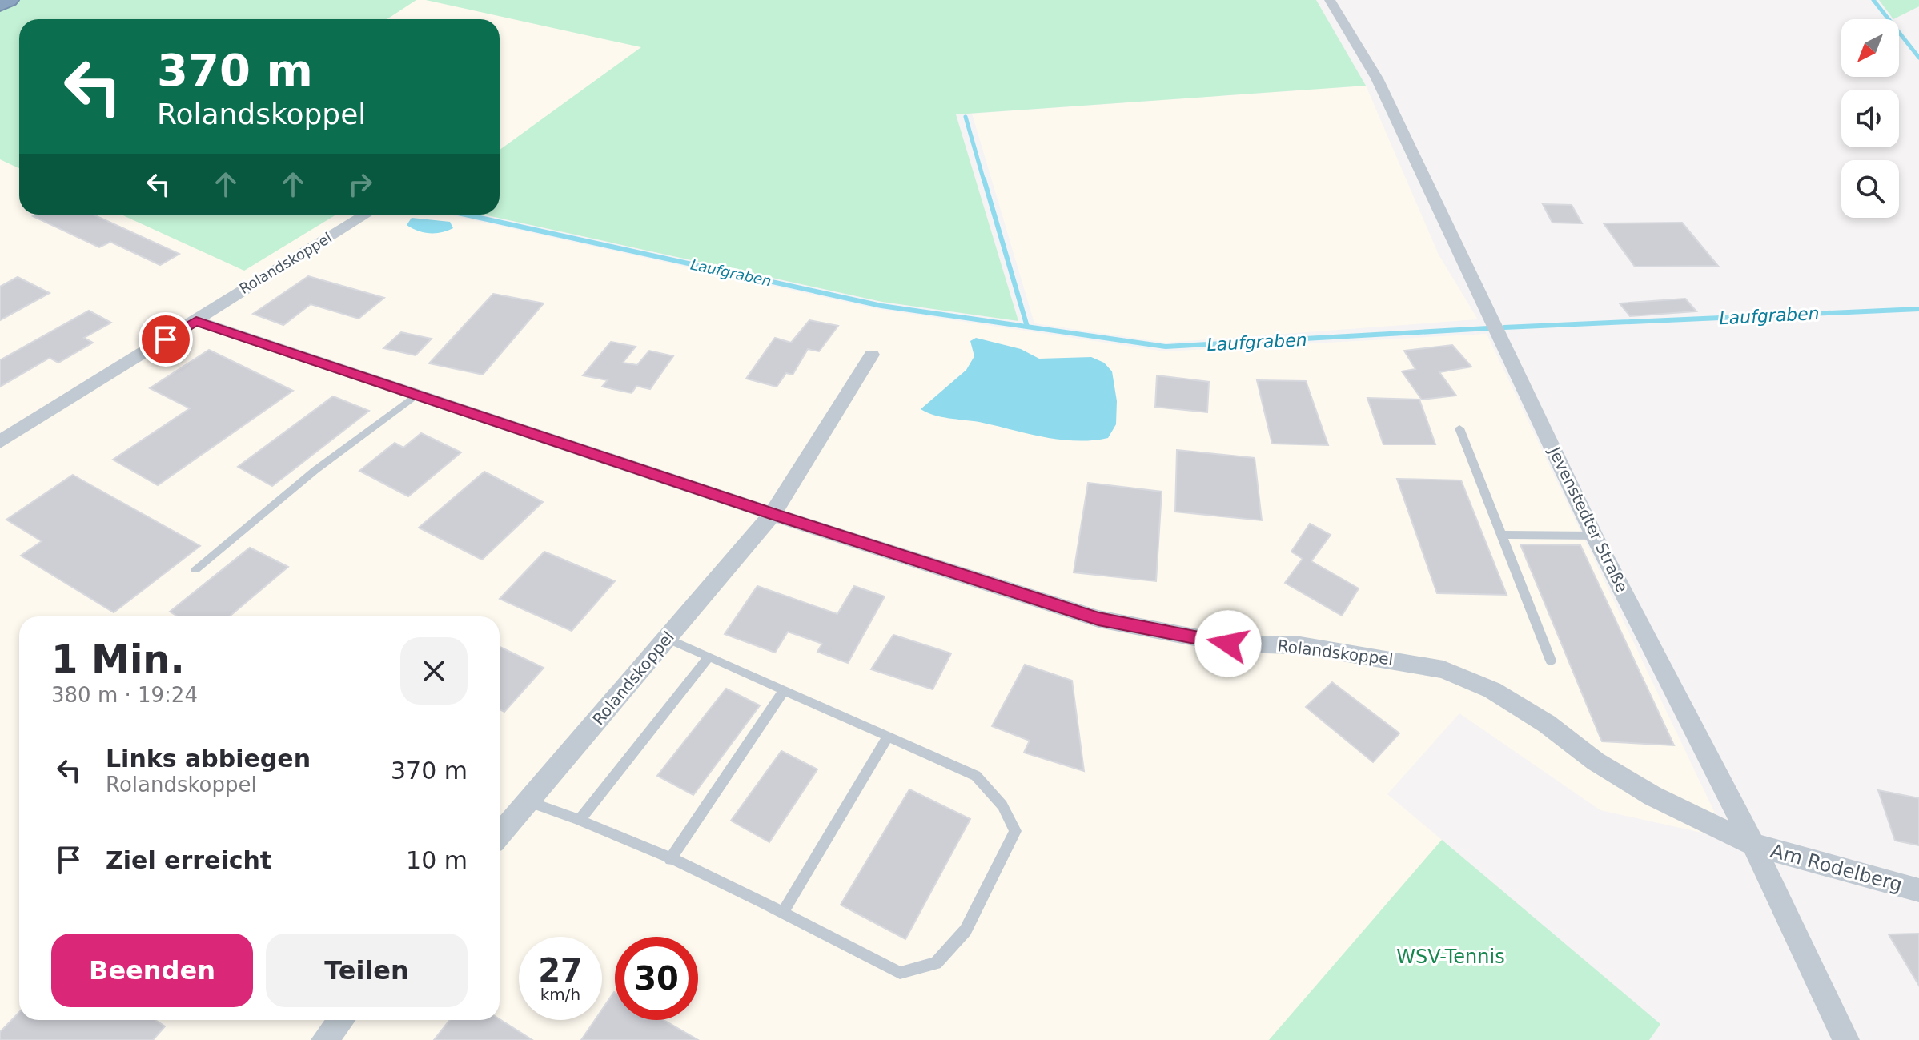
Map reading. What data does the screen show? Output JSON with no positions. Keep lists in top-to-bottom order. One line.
{"streets":{"street":["Rolandskoppel","Jevenstedter Straße","Am Rodelberg"]},"crossings":[["Rolandskoppel","Jevenstedter Straße"],["Rolandskoppel","Am Rodelberg"],["Jevenstedter Straße","Am Rodelberg"]],"water":["Laufgraben"],"parks":["WSV-Tennis"],"north":"bottom left","page":{"turn":["370 m","Rolandskoppel"],"heading":["1 Min.","380 m · 19:24"],"list":[{"name":"Links abbiegen","note":"Rolandskoppel","value":"370 m"},{"name":"Ziel erreicht","value":"10 m"}],"buttons":["Beenden","Teilen"],"speed":"27 km/h","limit":"30"}}
